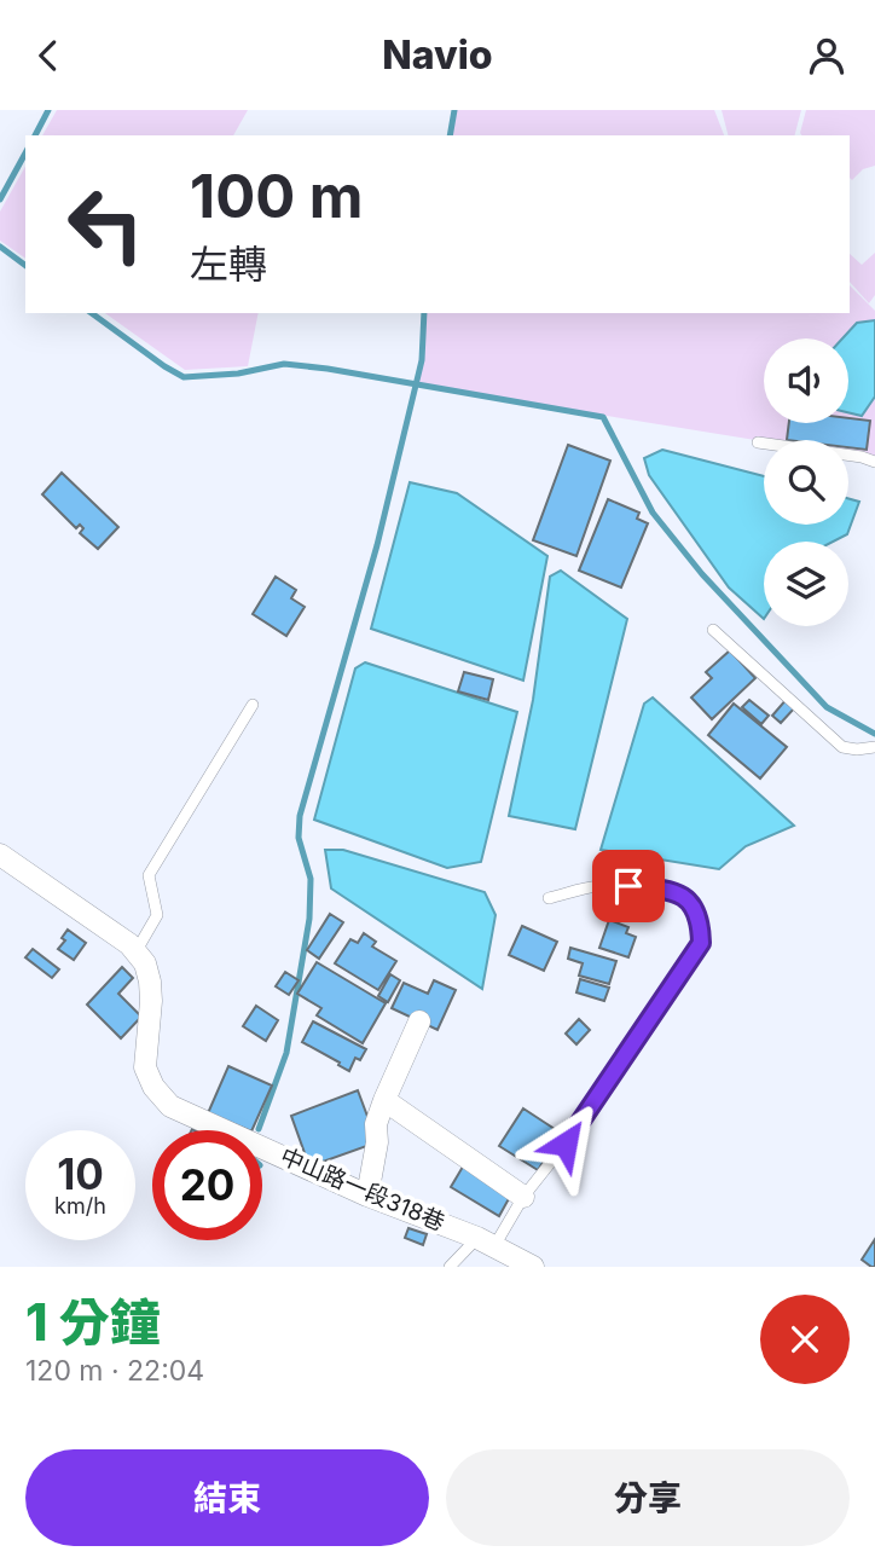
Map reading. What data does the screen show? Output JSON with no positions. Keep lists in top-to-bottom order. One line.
{"streets":{"street":["中山路一段318巷"]},"page":{"header":"Navio","turn":["100 m","左轉"],"speed":"10 km/h","limit":"20","heading":["1 分鐘","120 m · 22:04"],"buttons":["結束","分享"]}}
